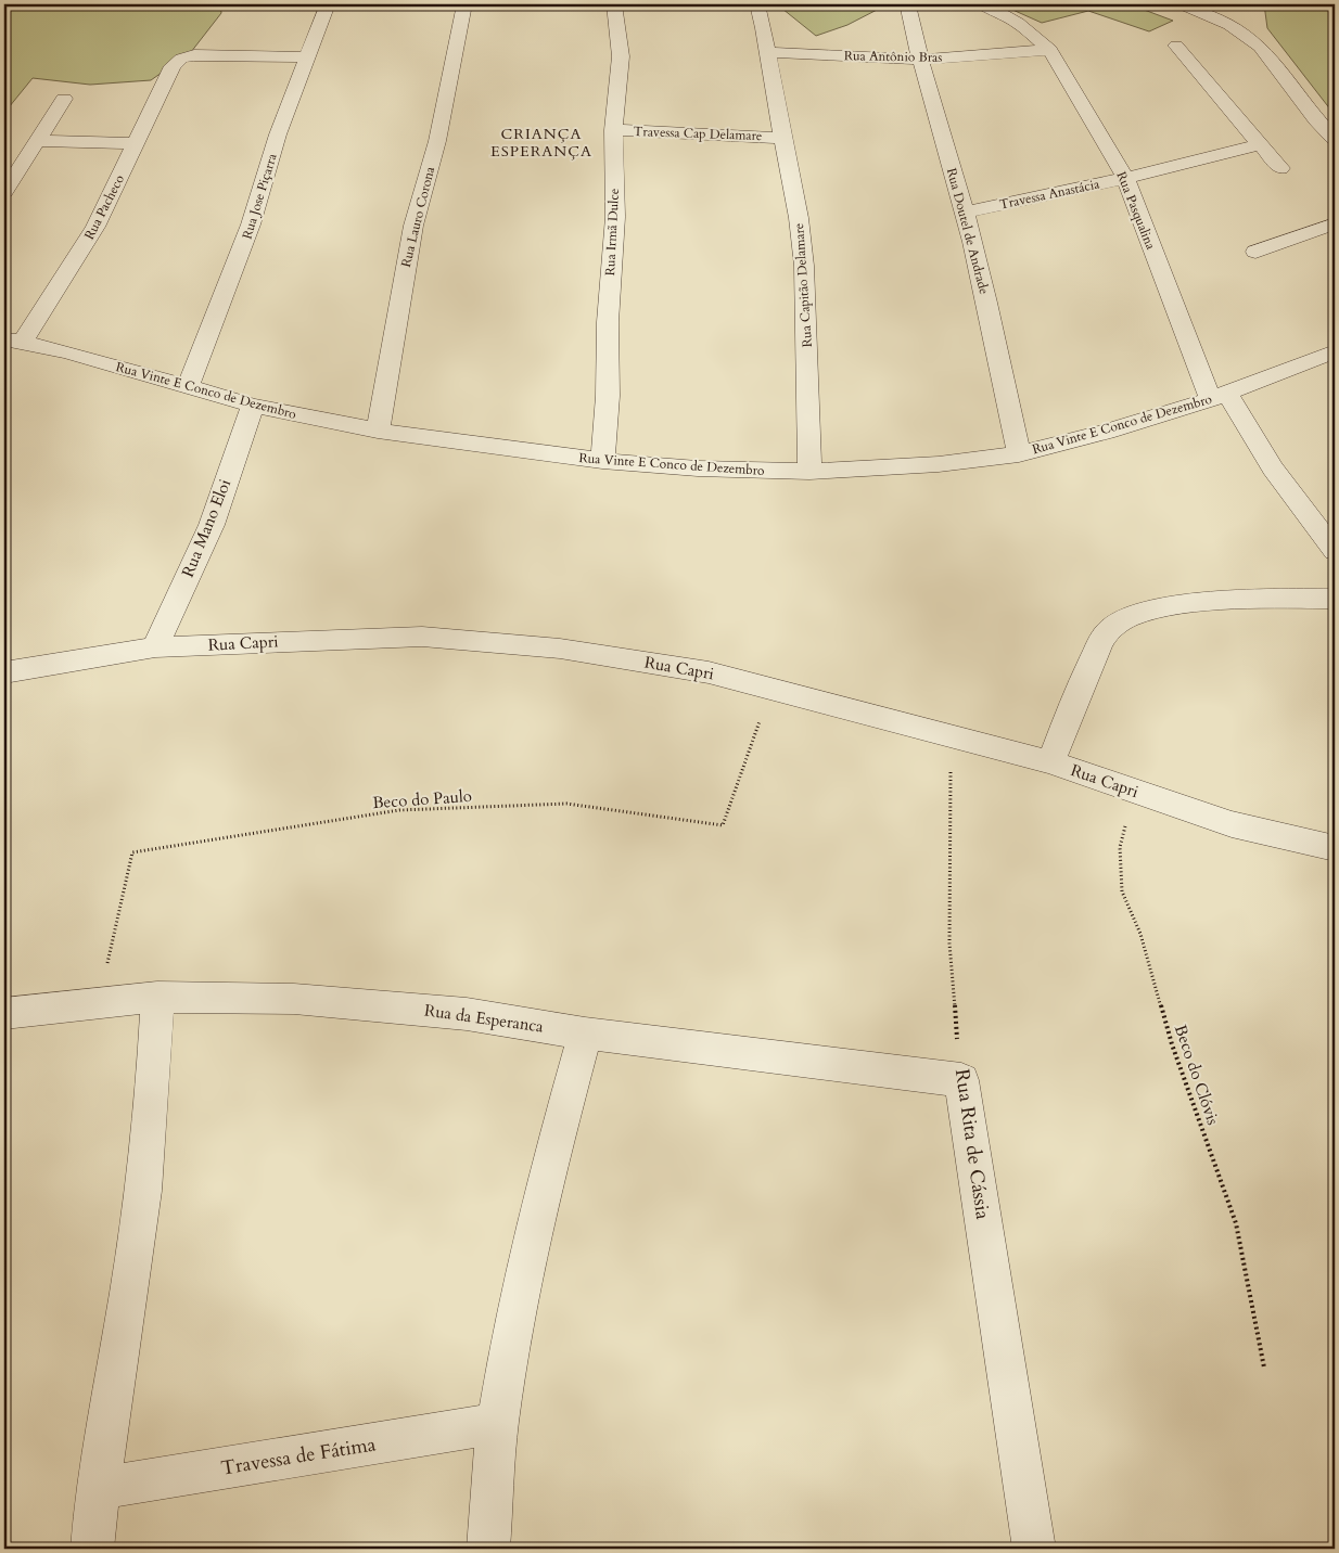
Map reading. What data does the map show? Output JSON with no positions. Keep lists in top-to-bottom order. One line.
{"streets":{"street":["Rua Antônio Bras","Travessa Cap Delamare","Travessa Anastácia","Rua Jose Piçarra","Rua Pacheco","Rua Pasqualina","Rua Lauro Corona","Rua Doutel de Andrade","Rua Irmã Dulce","Rua Capitão Delamare","Rua Vinte E Conco de Dezembro","Rua Mano Eloi","Rua Capri","Rua da Esperanca","Rua Rita de Cássia","Travessa de Fátima"],"path":["Beco do Paulo","Beco do Clóvis"]},"crossings":[["Rua Antônio Bras","Rua Pasqualina"],["Rua Antônio Bras","Rua Doutel de Andrade"],["Rua Antônio Bras","Rua Capitão Delamare"],["Travessa Cap Delamare","Rua Irmã Dulce"],["Travessa Cap Delamare","Rua Capitão Delamare"],["Travessa Anastácia","Rua Pasqualina"],["Travessa Anastácia","Rua Doutel de Andrade"],["Rua Jose Piçarra","Rua Pacheco"],["Rua Jose Piçarra","Rua Vinte E Conco de Dezembro"],["Rua Pacheco","Rua Vinte E Conco de Dezembro"],["Rua Pasqualina","Rua Vinte E Conco de Dezembro"],["Rua Lauro Corona","Rua Vinte E Conco de Dezembro"],["Rua Doutel de Andrade","Rua Vinte E Conco de Dezembro"],["Rua Irmã Dulce","Rua Vinte E Conco de Dezembro"],["Rua Capitão Delamare","Rua Vinte E Conco de Dezembro"],["Rua Vinte E Conco de Dezembro","Rua Mano Eloi"],["Rua Mano Eloi","Rua Capri"],["Rua Capri","Beco do Paulo"],["Rua Capri","Beco do Clóvis"],["Rua Capri","Rua Rita de Cássia"],["Beco do Paulo","Rua da Esperanca"],["Rua da Esperanca","Rua Rita de Cássia"]],"districts":["CRIANÇA ESPERANÇA"]}
